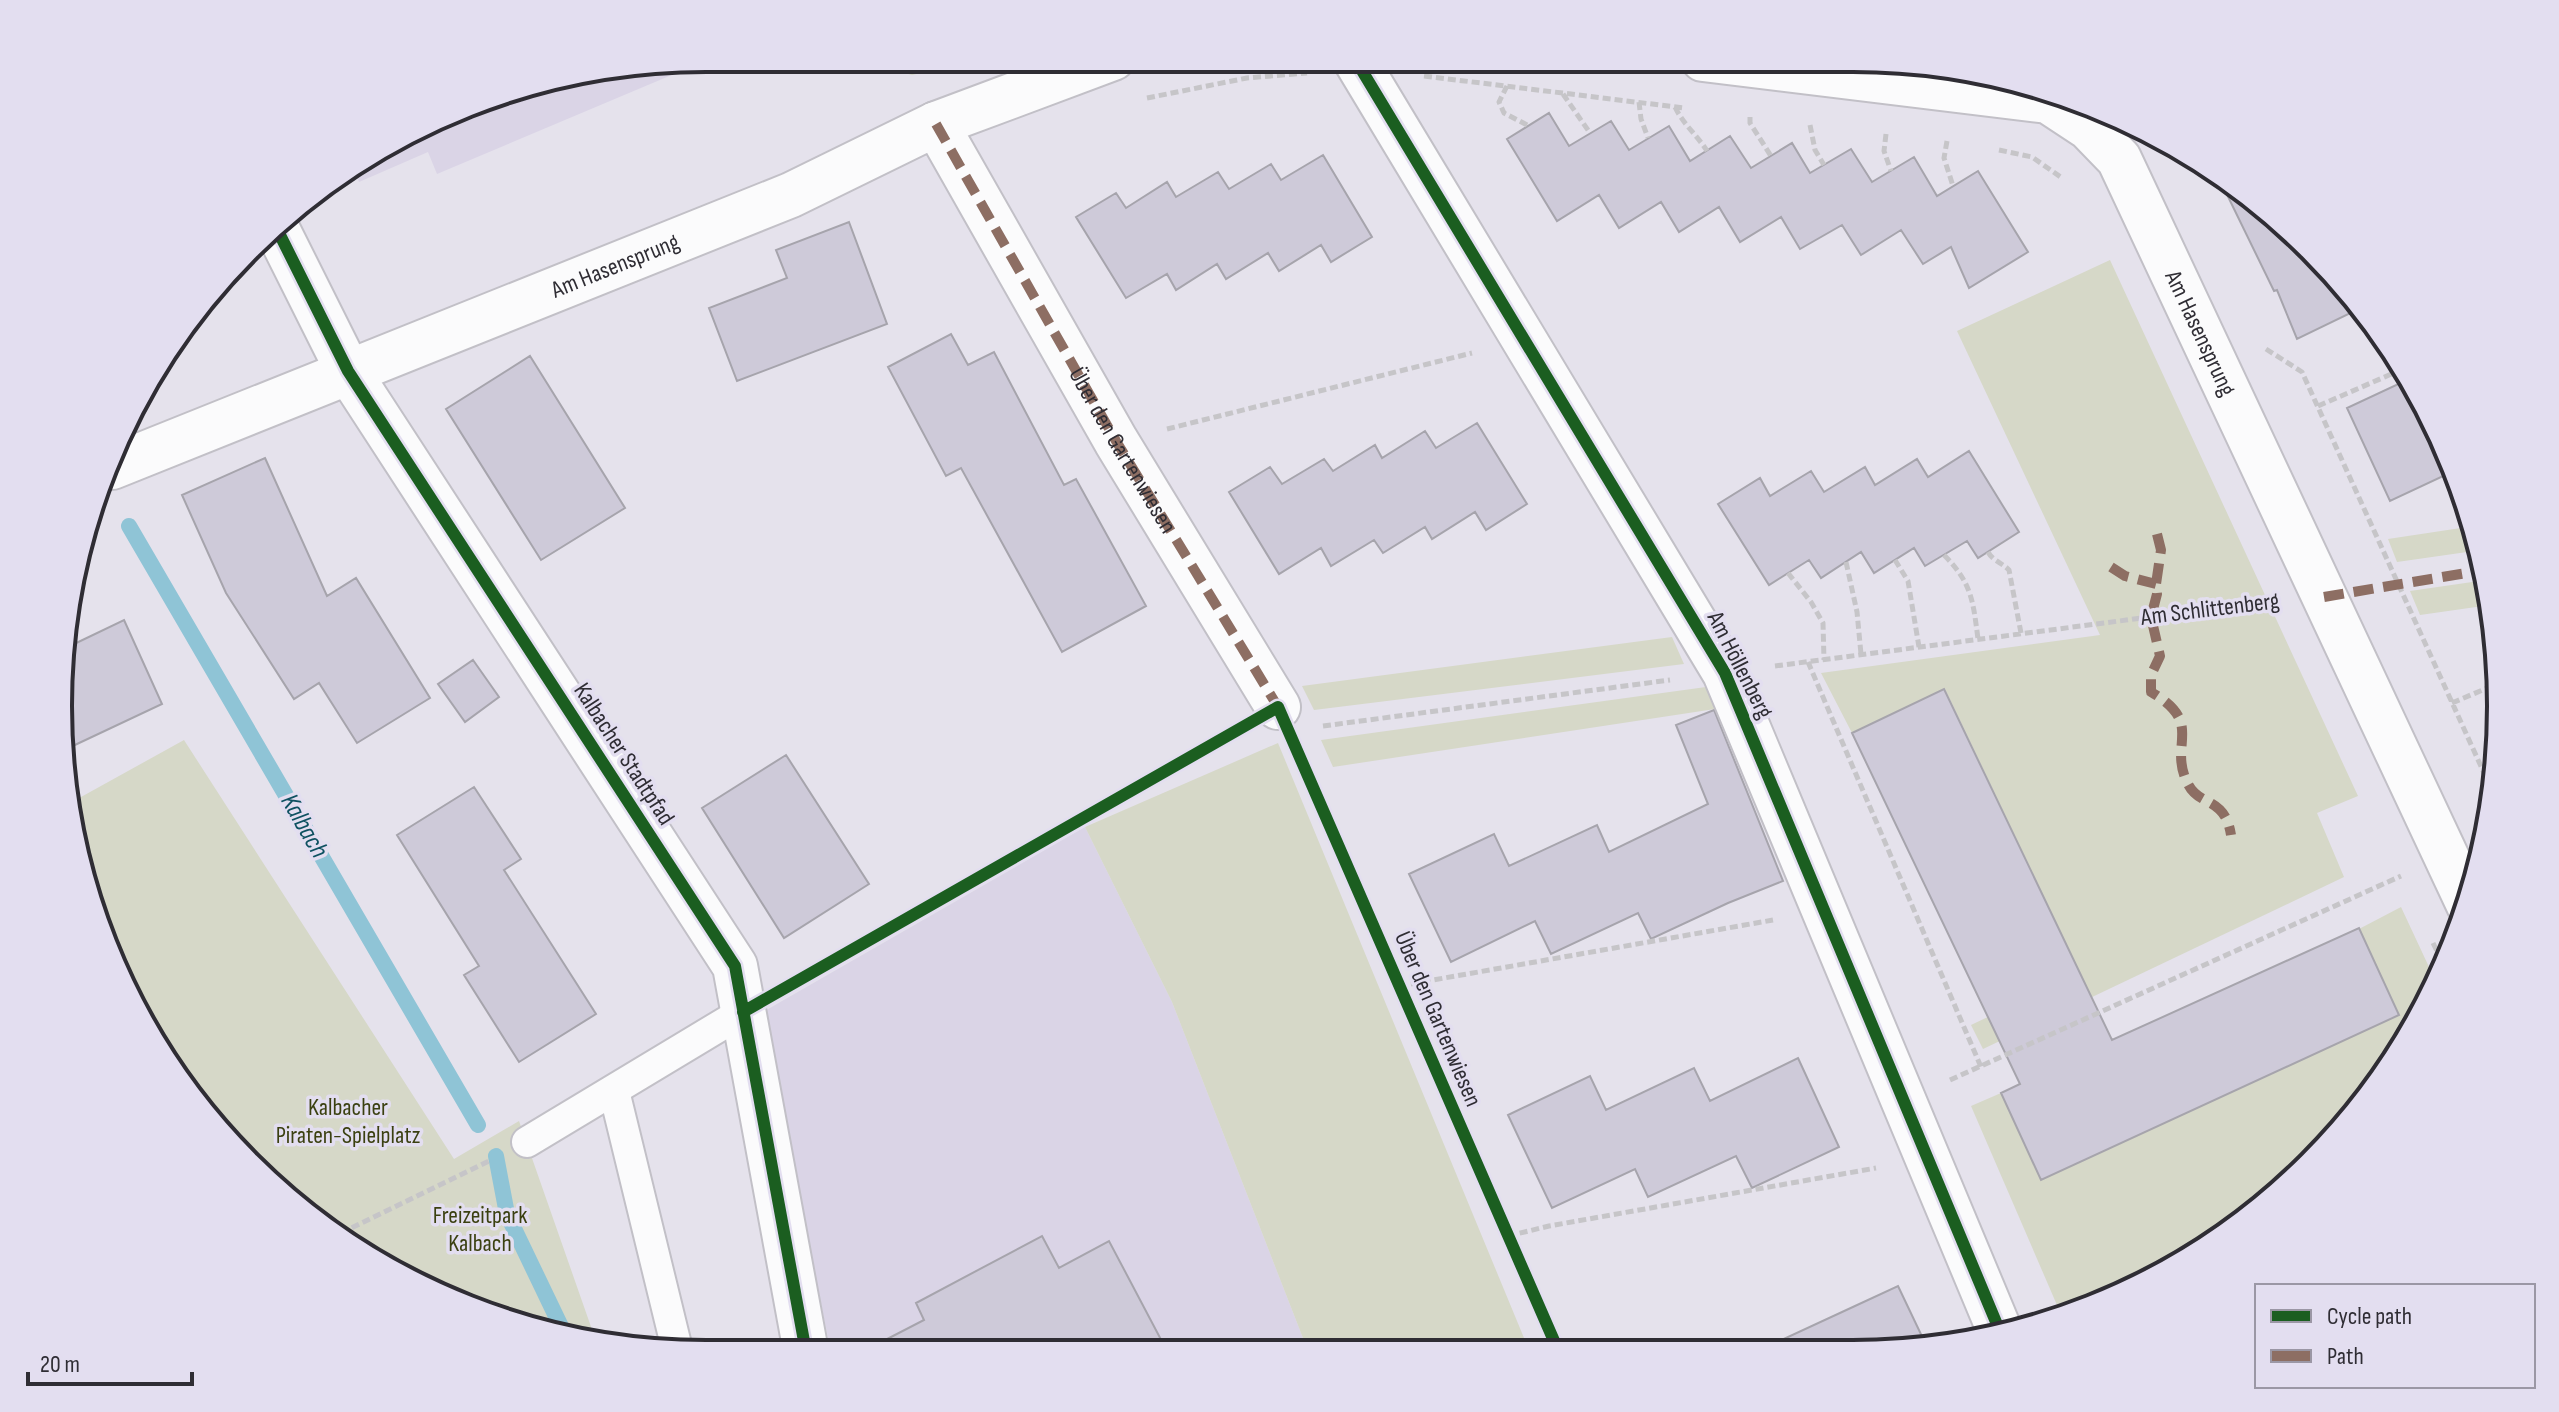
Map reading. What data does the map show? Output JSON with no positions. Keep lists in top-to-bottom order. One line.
{"streets":{"street":["Am Hasensprung","Über den Gartenwiesen","Am Höllenberg","Kalbacher Stadtpfad"],"path":["Am Schlittenberg"]},"crossings":[["Am Hasensprung","Über den Gartenwiesen"],["Am Hasensprung","Am Schlittenberg"],["Am Hasensprung","Kalbacher Stadtpfad"]],"water":["Kalbach"],"parks":["Kalbacher Piraten-Spielplatz","Freizeitpark Kalbach"],"legend":["Cycle path","Path"],"scale_bar":"20 m"}
